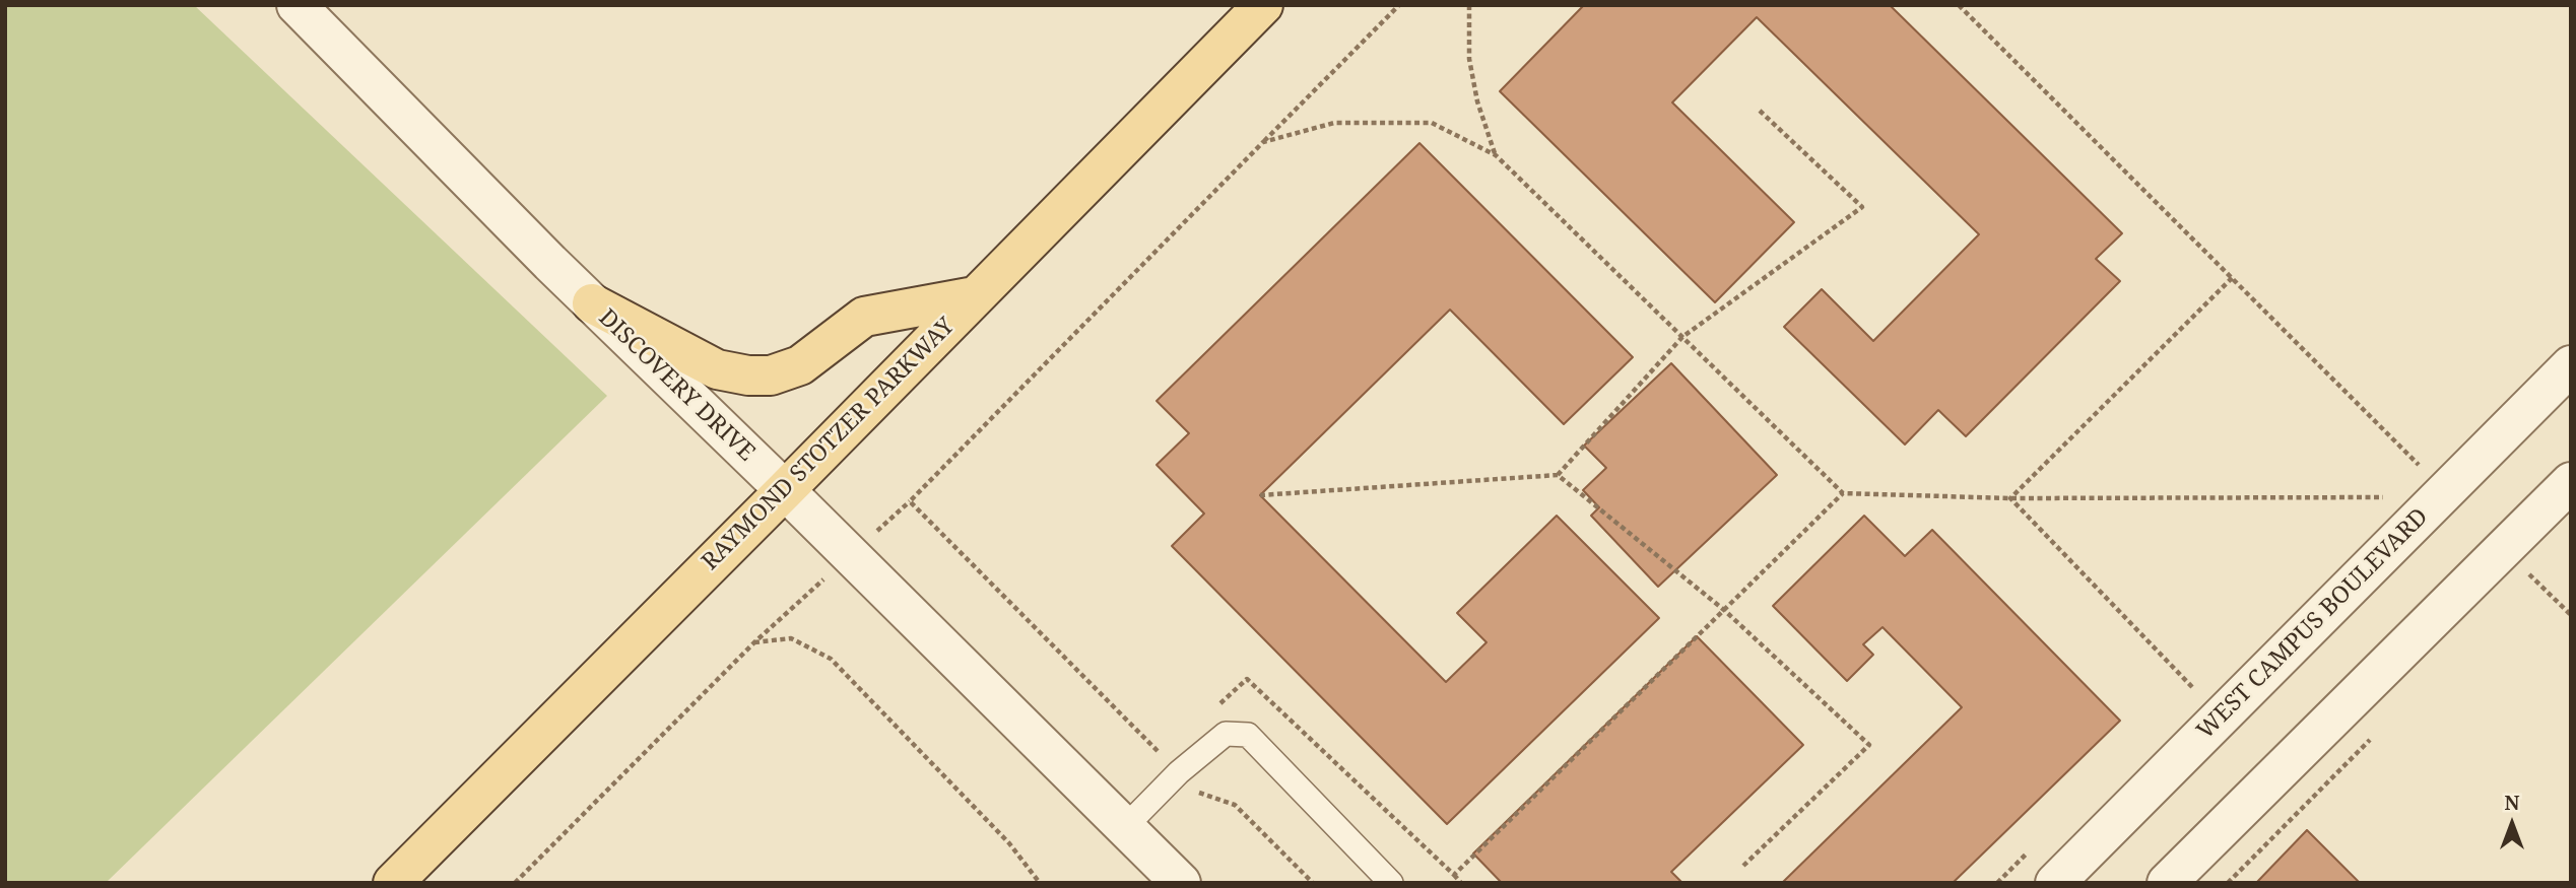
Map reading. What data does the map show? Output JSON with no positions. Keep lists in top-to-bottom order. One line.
{"streets":{"main road":["RAYMOND STOTZER PARKWAY"],"street":["DISCOVERY DRIVE","WEST CAMPUS BOULEVARD"]},"crossings":[["DISCOVERY DRIVE","RAYMOND STOTZER PARKWAY"]],"north":"top"}
